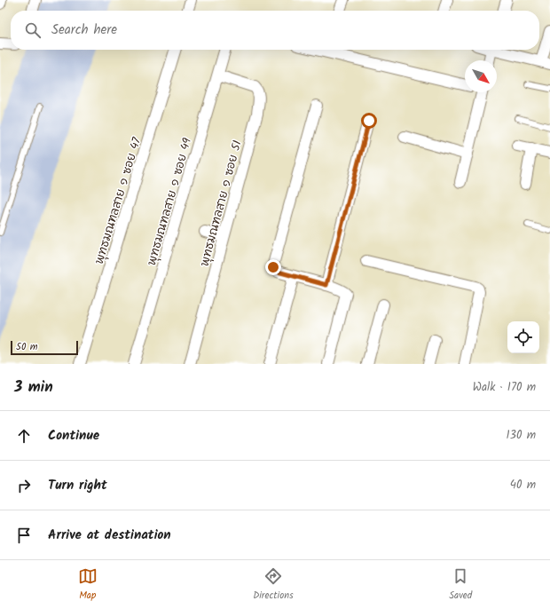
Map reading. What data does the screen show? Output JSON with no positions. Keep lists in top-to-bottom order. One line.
{"streets":{"street":["พุทธมณฑลสาย ๑ ซอย 47","พุทธมณฑลสาย ๑ ซอย 49","พุทธมณฑลสาย ๑ ซอย 51"]},"crossings":[["พุทธมณฑลสาย ๑ ซอย 49","พุทธมณฑลสาย ๑ ซอย 51"]],"scale_bar":"50 m","north":"bottom right","page":{"search":"Search here","scale":"50 m","heading":["3 min","Walk · 170 m"],"list":[["Continue","130 m"],["Turn right","40 m"],"Arrive at destination"],"nav":["Map","Directions","Saved"]}}
